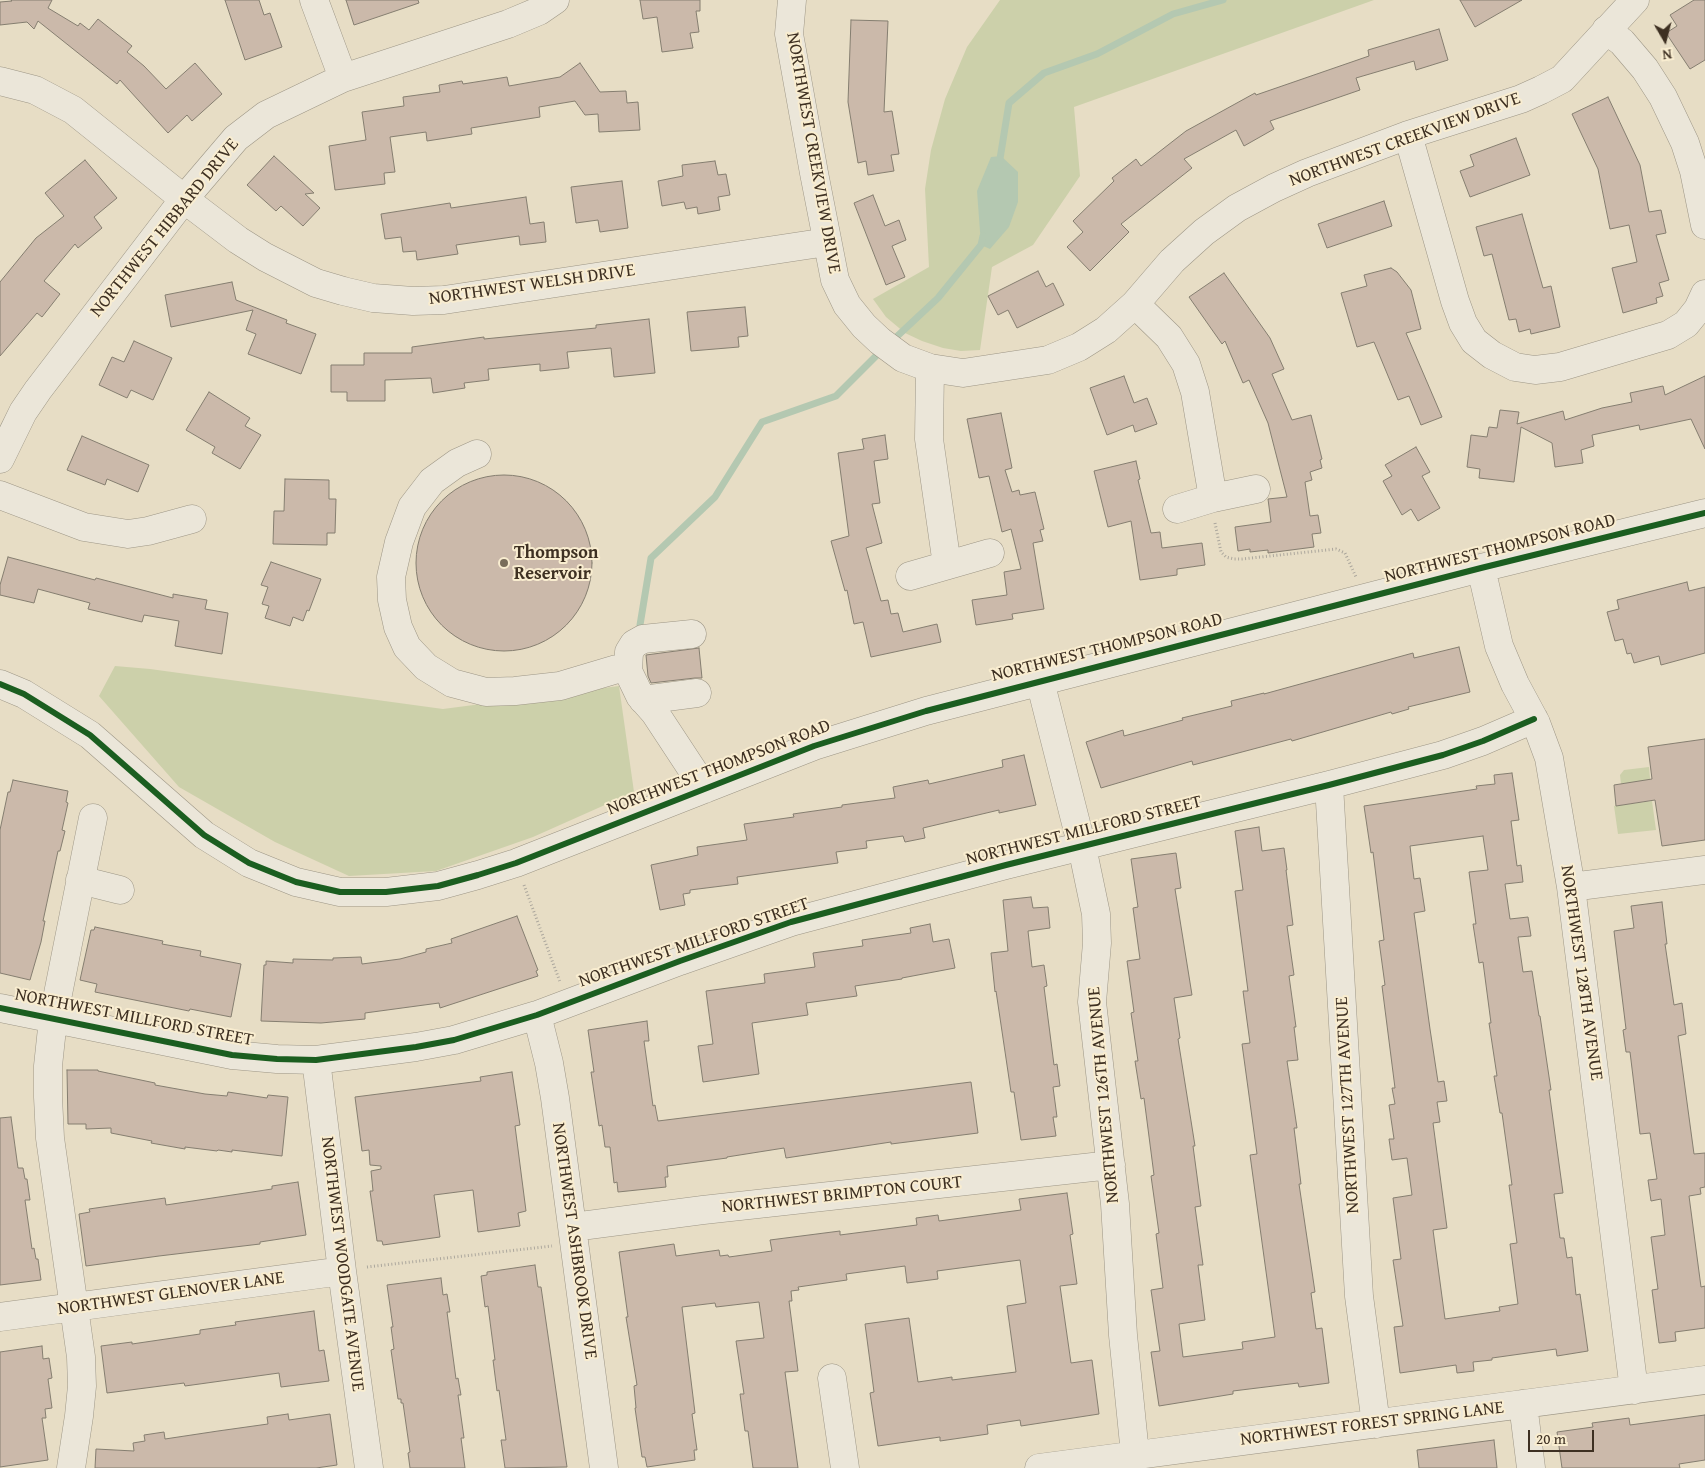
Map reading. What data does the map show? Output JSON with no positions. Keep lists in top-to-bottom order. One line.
{"streets":{"street":["NORTHWEST CREEKVIEW DRIVE","NORTHWEST HIBBARD DRIVE","NORTHWEST WELSH DRIVE","NORTHWEST THOMPSON ROAD","NORTHWEST MILLFORD STREET","NORTHWEST 128TH AVENUE","NORTHWEST 126TH AVENUE","NORTHWEST 127TH AVENUE","NORTHWEST BRIMPTON COURT","NORTHWEST ASHBROOK DRIVE","NORTHWEST WOODGATE AVENUE","NORTHWEST GLENOVER LANE","NORTHWEST FOREST SPRING LANE"]},"crossings":[["NORTHWEST CREEKVIEW DRIVE","NORTHWEST WELSH DRIVE"],["NORTHWEST HIBBARD DRIVE","NORTHWEST WELSH DRIVE"],["NORTHWEST THOMPSON ROAD","NORTHWEST 128TH AVENUE"],["NORTHWEST THOMPSON ROAD","NORTHWEST 126TH AVENUE"],["NORTHWEST MILLFORD STREET","NORTHWEST 128TH AVENUE"],["NORTHWEST MILLFORD STREET","NORTHWEST 126TH AVENUE"],["NORTHWEST MILLFORD STREET","NORTHWEST 127TH AVENUE"],["NORTHWEST MILLFORD STREET","NORTHWEST ASHBROOK DRIVE"],["NORTHWEST MILLFORD STREET","NORTHWEST WOODGATE AVENUE"],["NORTHWEST 128TH AVENUE","NORTHWEST FOREST SPRING LANE"],["NORTHWEST 126TH AVENUE","NORTHWEST BRIMPTON COURT"],["NORTHWEST 126TH AVENUE","NORTHWEST FOREST SPRING LANE"],["NORTHWEST 127TH AVENUE","NORTHWEST FOREST SPRING LANE"],["NORTHWEST BRIMPTON COURT","NORTHWEST ASHBROOK DRIVE"],["NORTHWEST WOODGATE AVENUE","NORTHWEST GLENOVER LANE"]],"places":["Thompson Reservoir"],"scale_bar":"20 m","north":"bottom"}
